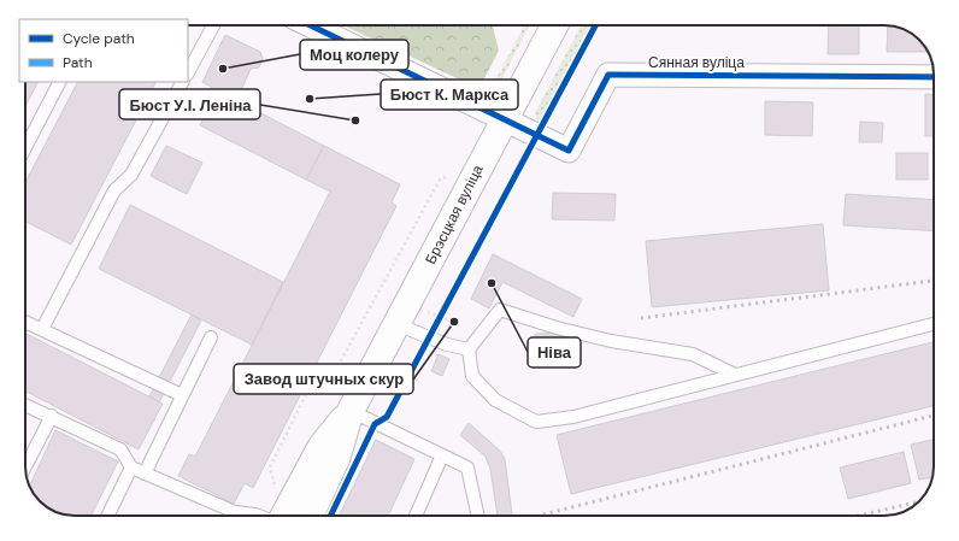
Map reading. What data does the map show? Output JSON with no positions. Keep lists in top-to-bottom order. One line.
{"streets":{"main road":["Брэсцкая вуліца"],"street":["Сянная вуліца"]},"crossings":[["Сянная вуліца","Брэсцкая вуліца"]],"places":["Моц колеру","Бюст К. Маркса","Бюст У.І. Леніна","Ніва","Завод штучных скур"],"legend":["Cycle path","Path"]}
